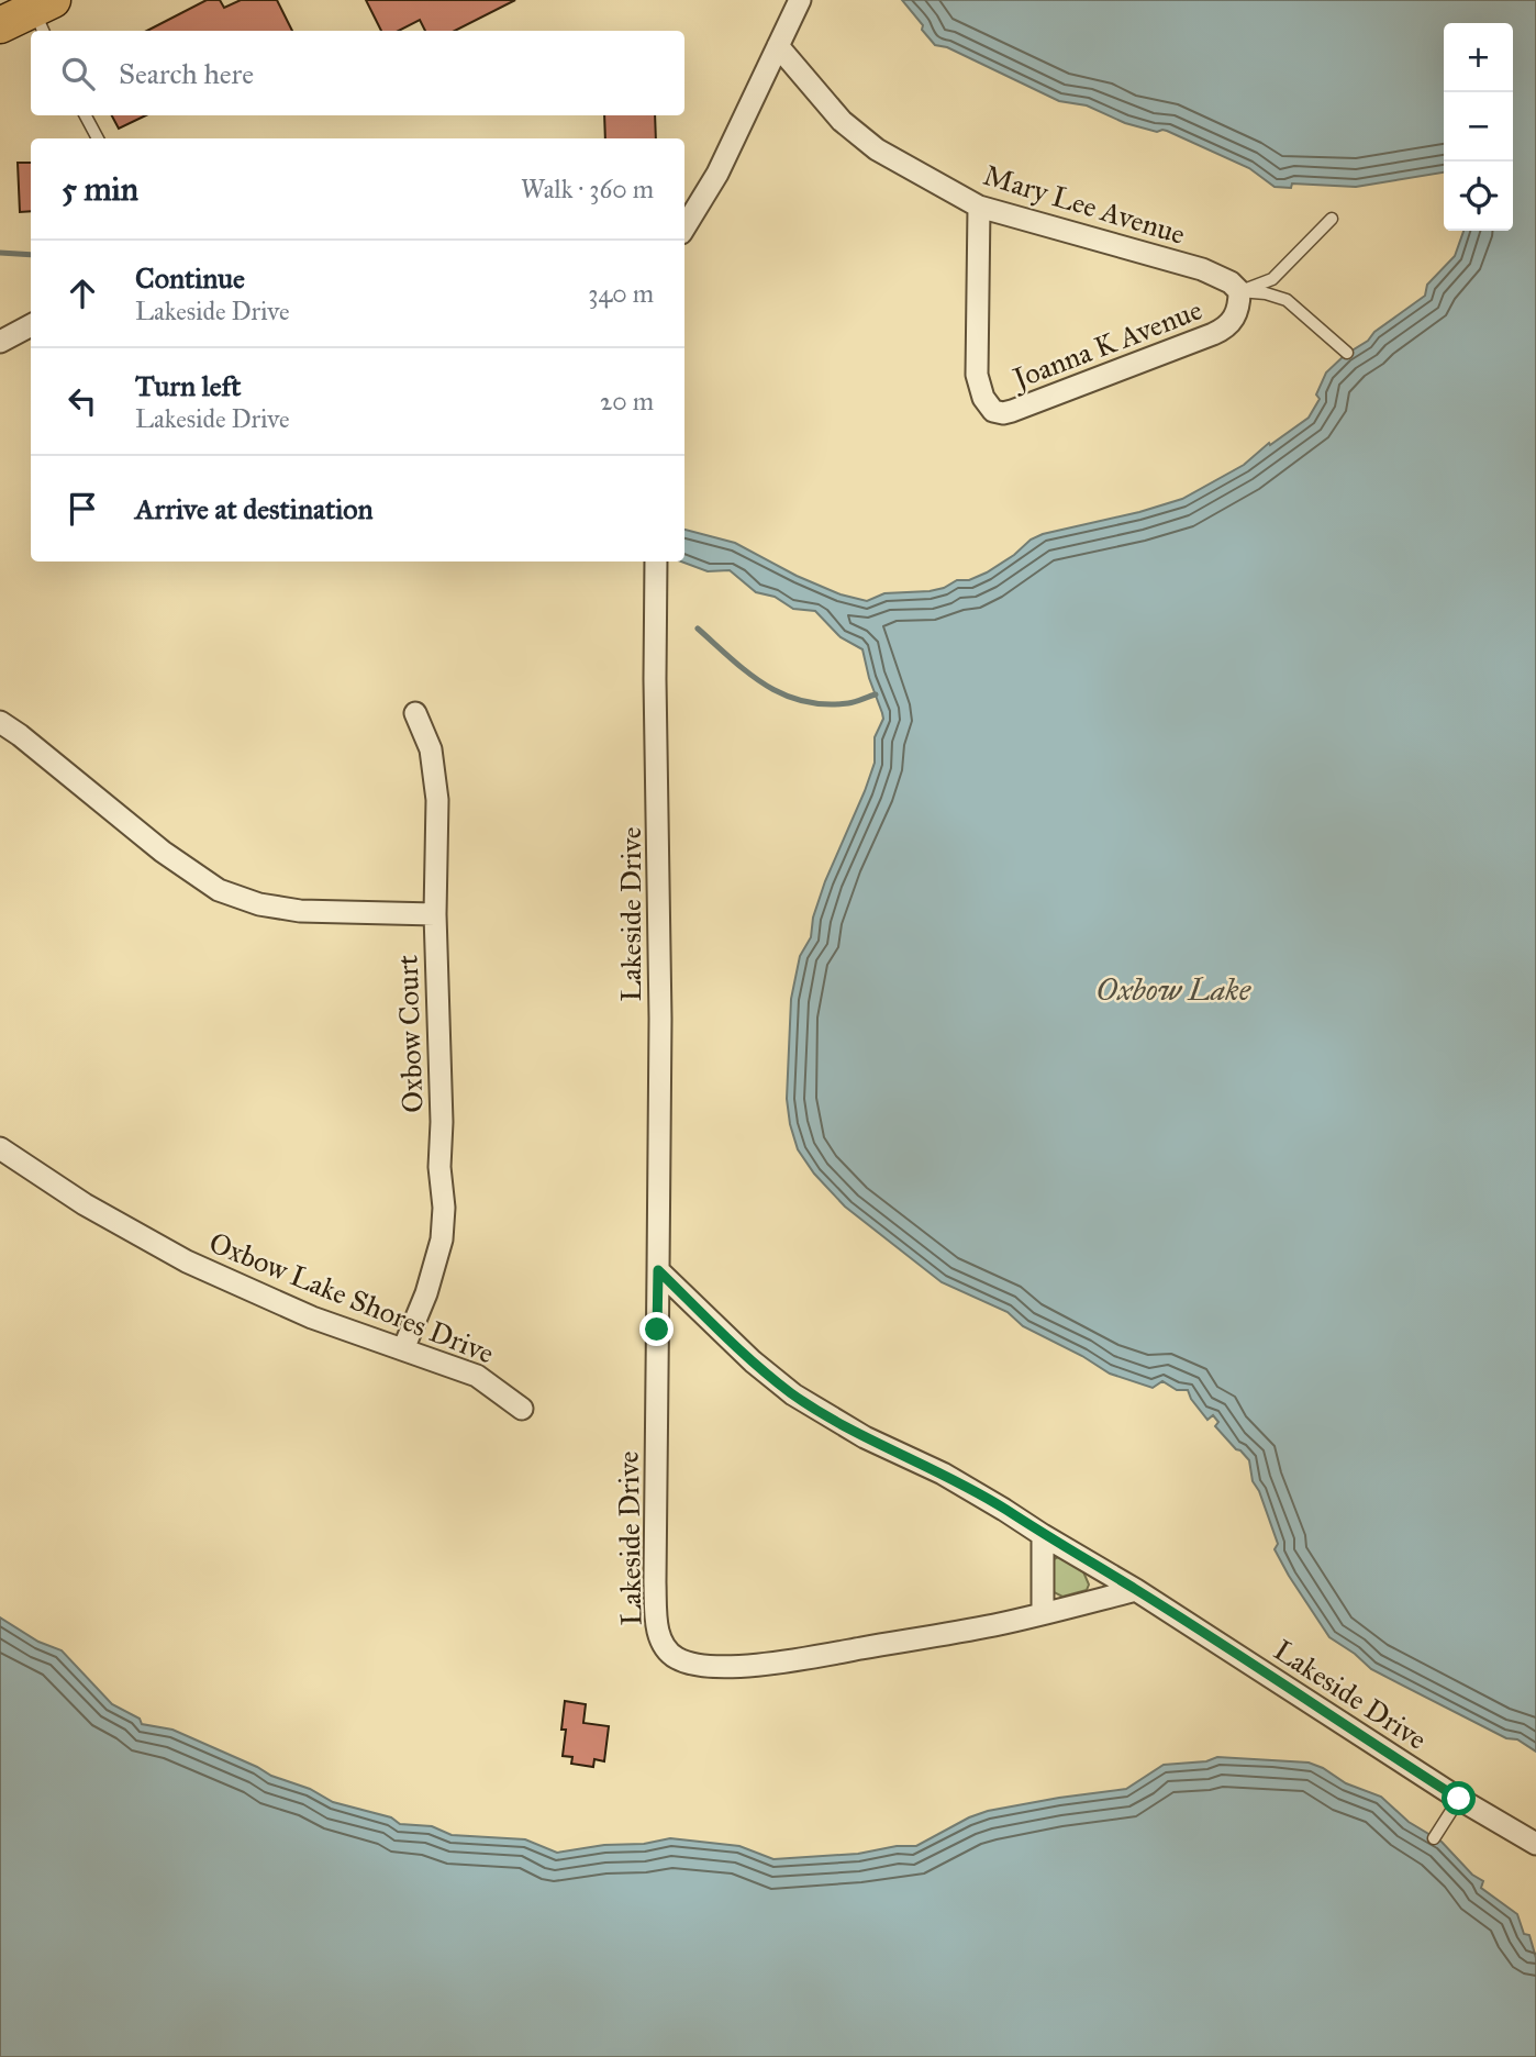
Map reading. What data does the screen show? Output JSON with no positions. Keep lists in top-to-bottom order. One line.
{"streets":{"street":["Mary Lee Avenue","Joanna K Avenue","Lakeside Drive","Oxbow Court","Oxbow Lake Shores Drive"]},"crossings":[["Mary Lee Avenue","Joanna K Avenue"],["Oxbow Court","Oxbow Lake Shores Drive"]],"water":["Oxbow Lake"],"page":{"map_buttons":["+","−"],"search":"Search here","heading":["5 min","Walk · 360 m"],"list":[["Continue","Lakeside Drive","340 m"],["Turn left","Lakeside Drive","20 m"],"Arrive at destination"]}}
